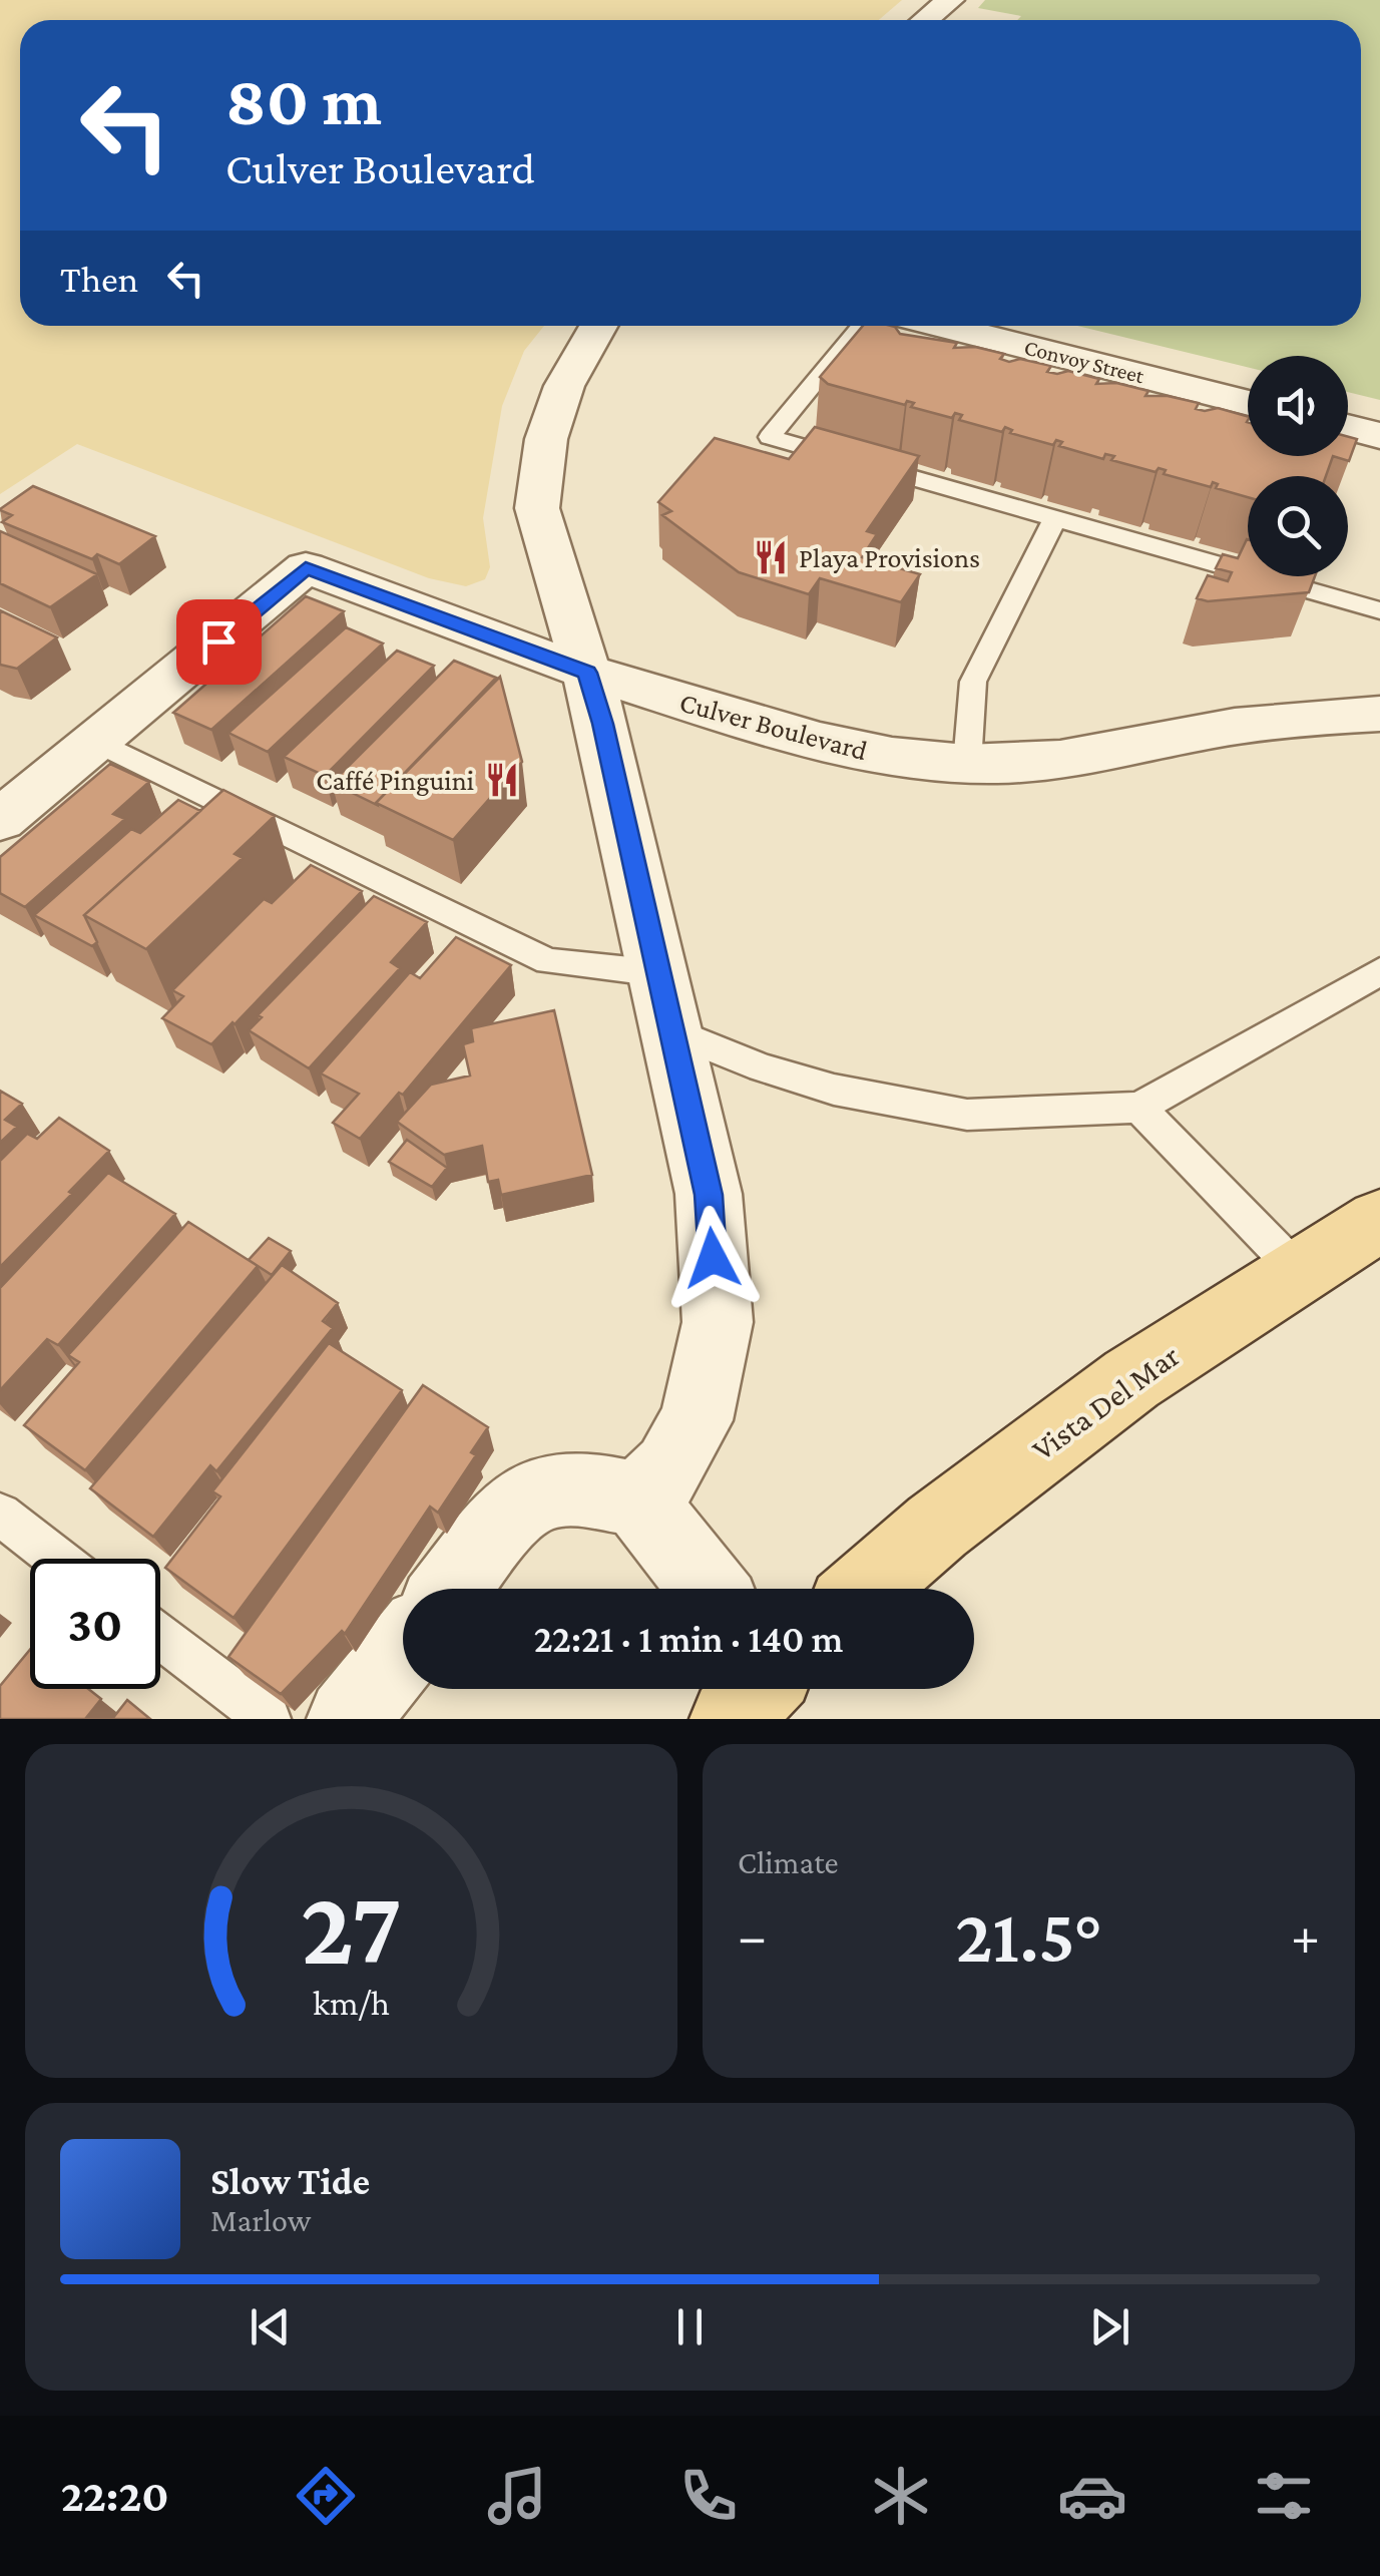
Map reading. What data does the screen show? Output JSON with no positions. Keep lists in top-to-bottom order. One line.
{"streets":{"main road":["Vista Del Mar"],"street":["Convoy Street","Culver Boulevard"]},"places":{"restaurant":["Playa Provisions","Caffé Pinguini"]},"page":{"turn":["80 m","Culver Boulevard"],"then":"Then","limit":"30","trip":"22:21 · 1 min · 140 m","tile":"Climate","heat":["−","21.5°","+"],"song":["Slow Tide","Marlow"],"tabs":"22:20","gauge":["27","km/h"]}}
